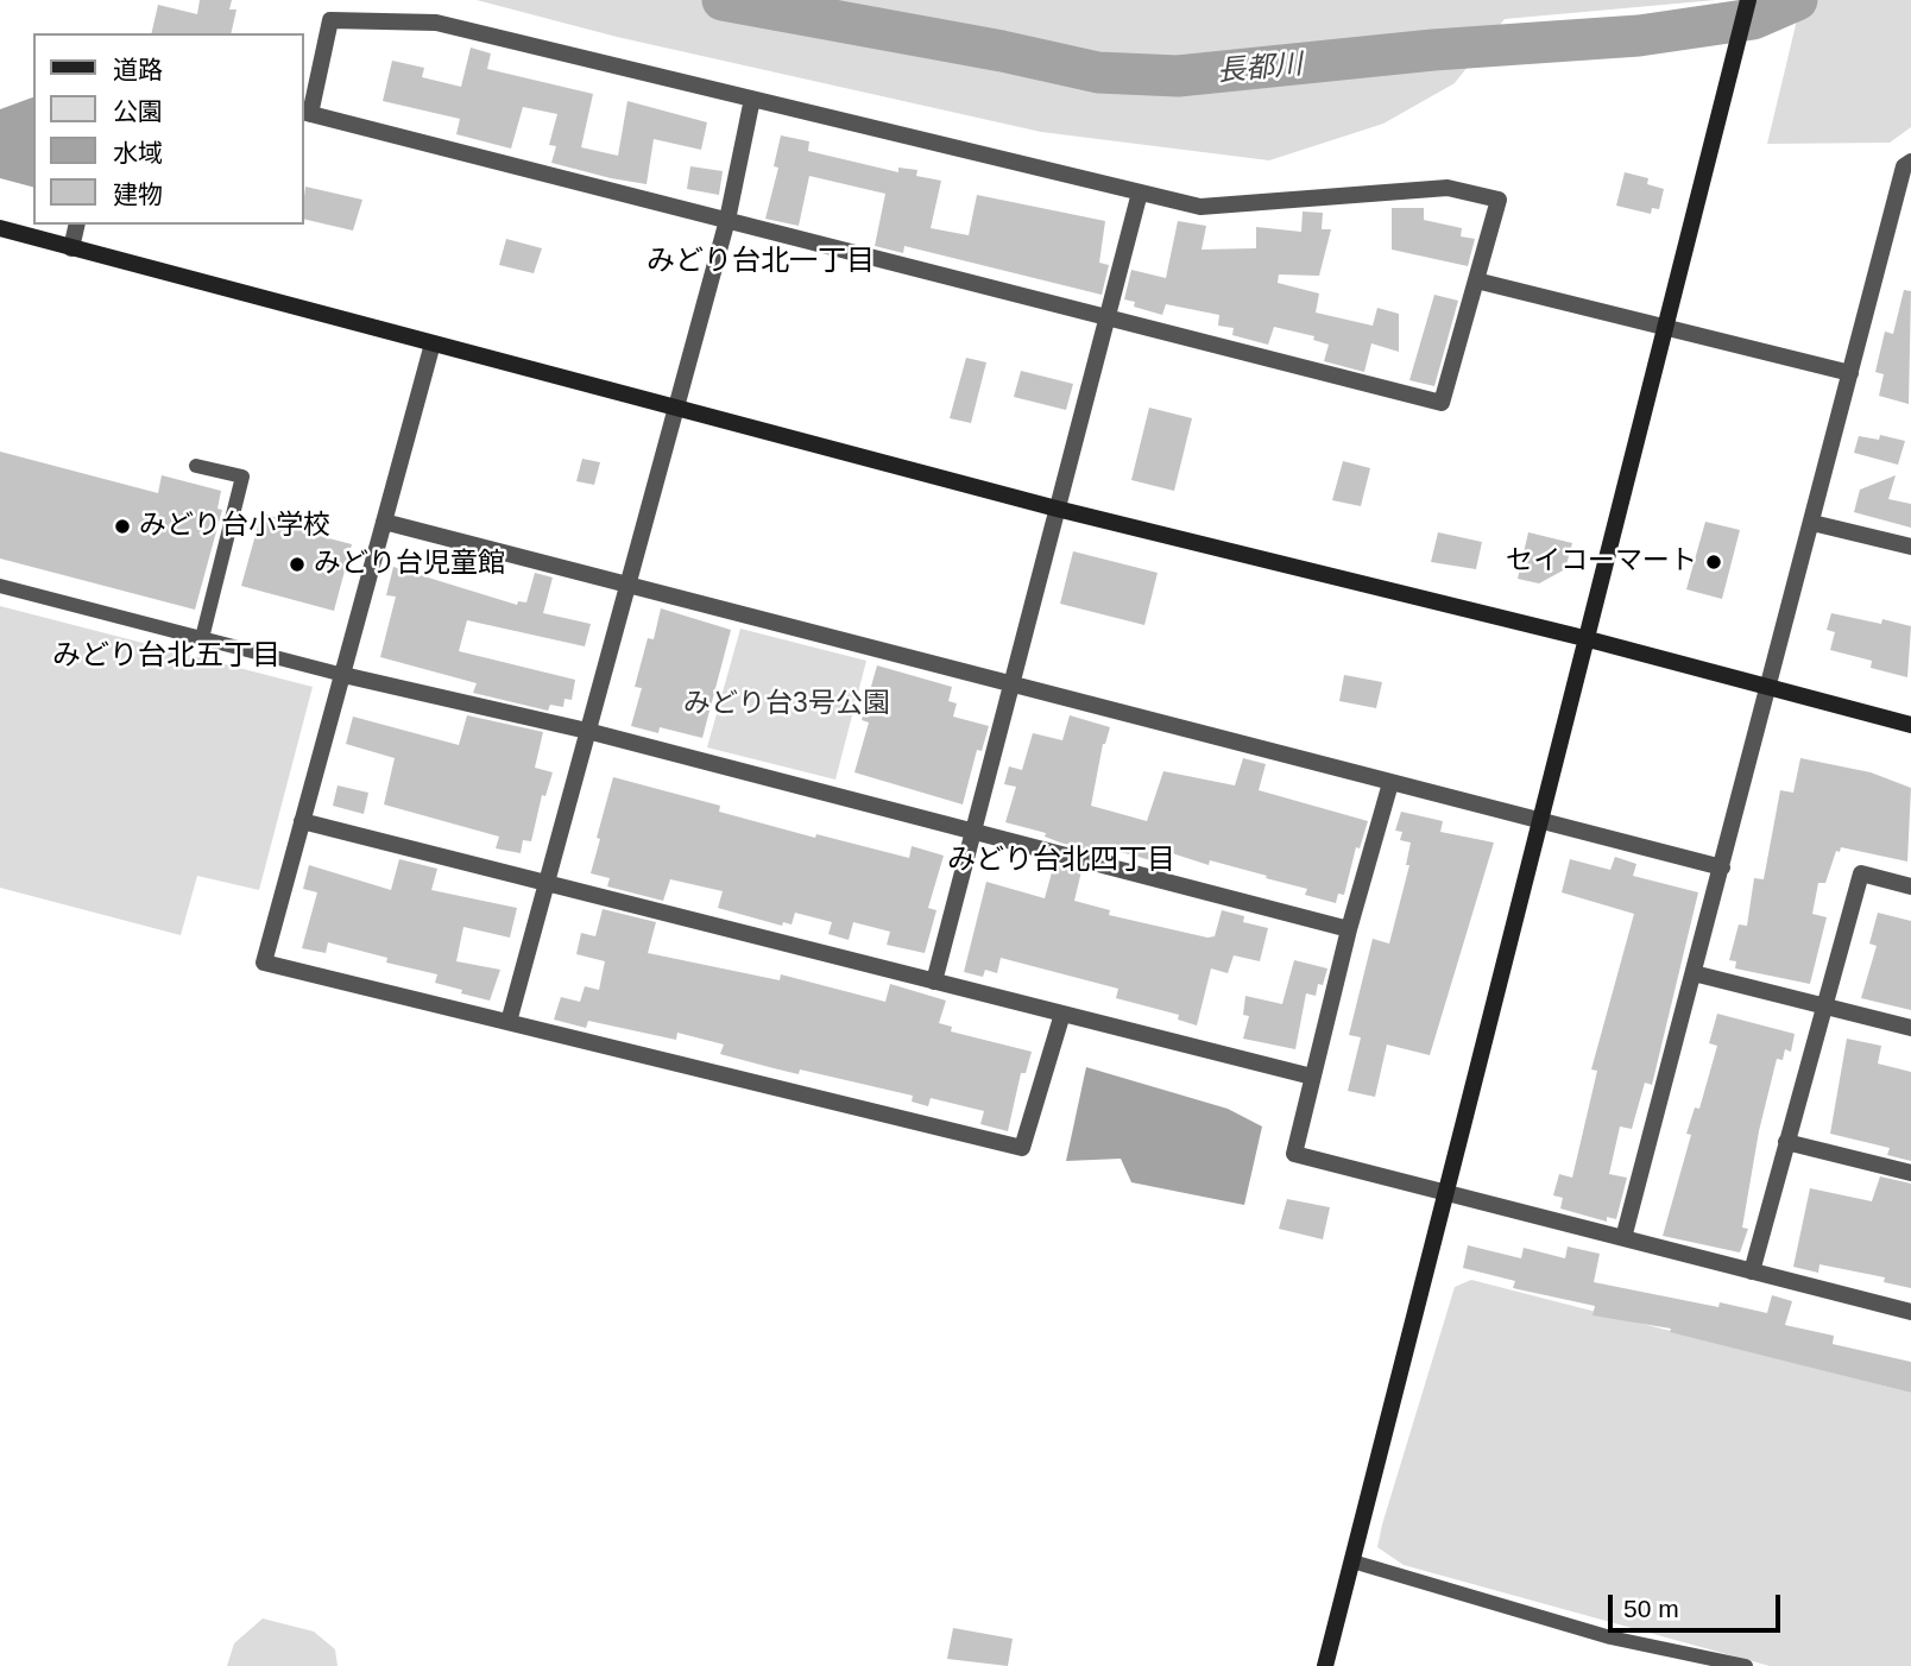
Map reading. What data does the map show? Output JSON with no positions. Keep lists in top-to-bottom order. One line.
{"districts":["みどり台北一丁目","みどり台北五丁目","みどり台北四丁目"],"water":["長都川"],"parks":["みどり台3号公園"],"places":["みどり台小学校","セイコーマート","みどり台児童館"],"legend":["道路","公園","水域","建物"],"scale_bar":"50 m"}
